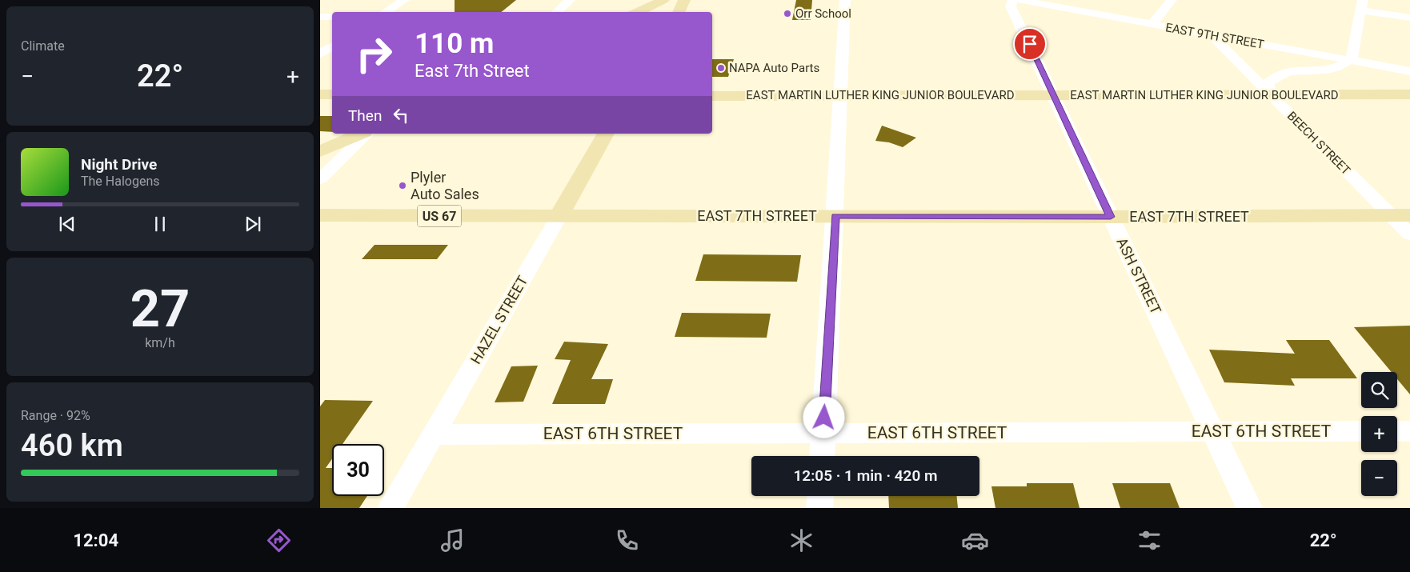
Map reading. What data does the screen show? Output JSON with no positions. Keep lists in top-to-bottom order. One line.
{"streets":{"main road":["EAST MARTIN LUTHER KING JUNIOR BOULEVARD","US 67","EAST 7TH STREET","HAZEL STREET"],"street":["EAST 9TH STREET","BEECH STREET","ASH STREET","EAST 6TH STREET"]},"crossings":[["EAST 9TH STREET","BEECH STREET"],["EAST MARTIN LUTHER KING JUNIOR BOULEVARD","BEECH STREET"],["EAST MARTIN LUTHER KING JUNIOR BOULEVARD","ASH STREET"],["BEECH STREET","EAST 7TH STREET"],["EAST 7TH STREET","ASH STREET"],["EAST 7TH STREET","HAZEL STREET"],["ASH STREET","EAST 6TH STREET"],["HAZEL STREET","EAST 6TH STREET"]],"places":["Orr School","NAPA Auto Parts","Plyler Auto Sales"],"page":{"tile":["Climate",["27","km/h"],["Range · 92%","460 km"]],"turn":["110 m","East 7th Street"],"heat":["−","22°","+"],"then":"Then","song":["Night Drive","The Halogens"],"map_buttons":["+","−"],"limit":"30","trip":"12:05 · 1 min · 420 m","tabs":["12:04","22°"]}}
